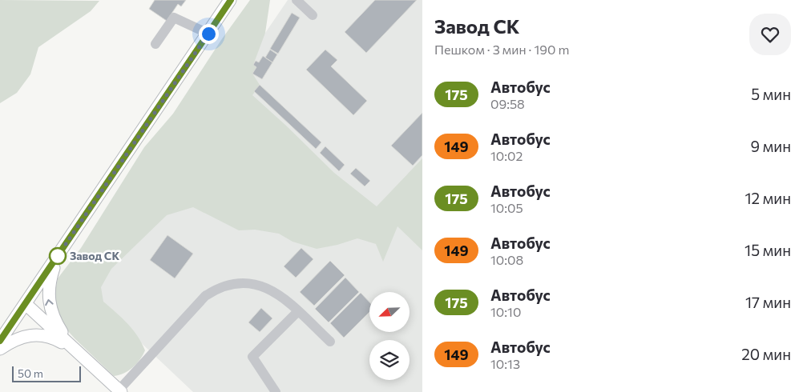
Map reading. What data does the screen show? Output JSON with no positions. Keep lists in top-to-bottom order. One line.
{"places":["Завод СК"],"lines":["bus line 175"],"scale_bar":"50 m","north":"bottom left","page":{"heading":["Завод СК","Пешком · 3 мин · 190 m"],"list":[{"mark":"175","name":"Автобус","note":"09:58","value":"5 мин"},{"mark":"149","name":"Автобус","note":"10:02","value":"9 мин"},{"mark":"175","name":"Автобус","note":"10:05","value":"12 мин"},{"mark":"149","name":"Автобус","note":"10:08","value":"15 мин"},{"mark":"175","name":"Автобус","note":"10:10","value":"17 мин"},{"mark":"149","name":"Автобус","note":"10:13","value":"20 мин"}],"scale":"50 m"}}
